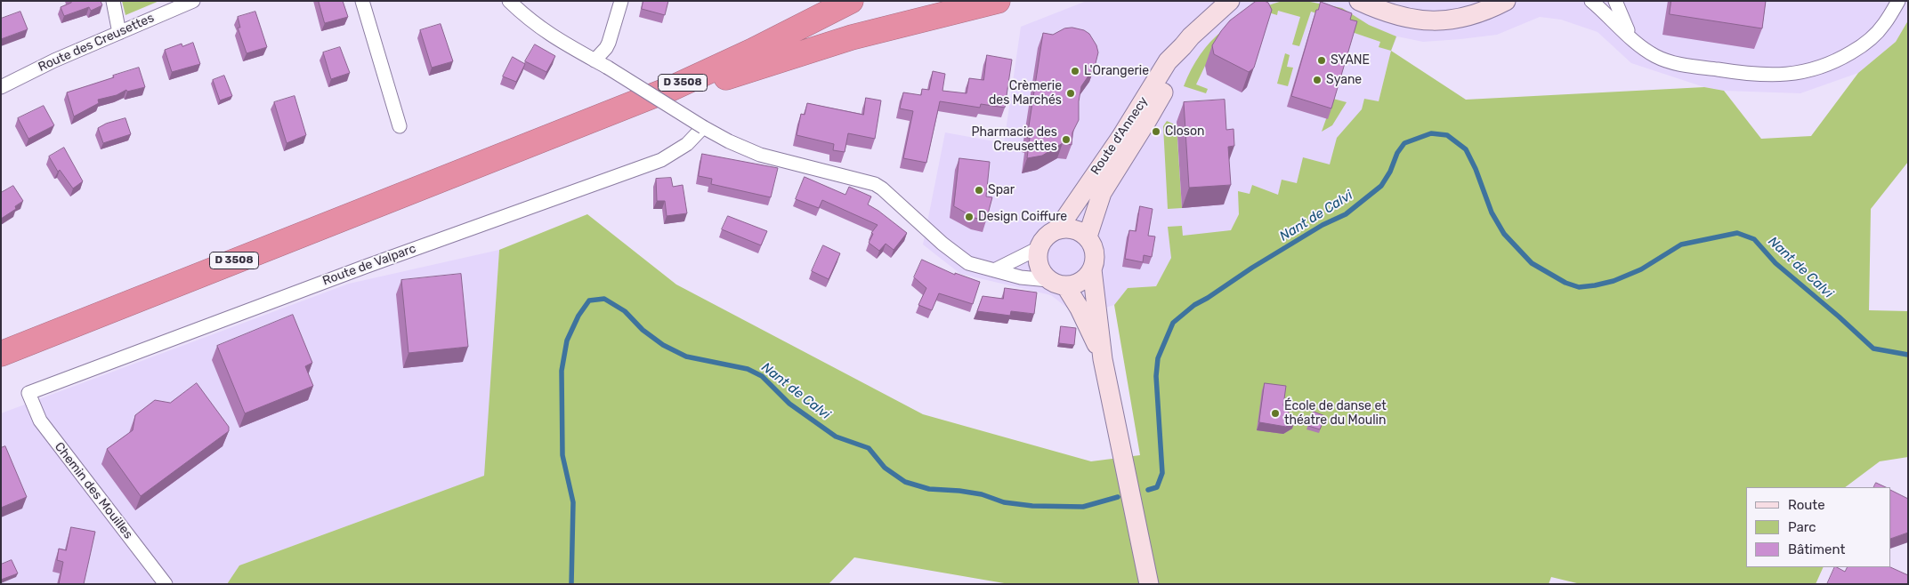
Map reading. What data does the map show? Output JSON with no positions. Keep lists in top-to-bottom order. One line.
{"streets":{"highway":["D 3508"],"main road":["Route d'Annecy"],"street":["Route des Creusettes","Route de Valparc","Chemin des Mouilles"]},"crossings":[["Route de Valparc","Chemin des Mouilles"]],"water":["Nant de Calvi"],"places":["SYANE","L'Orangerie","Syane","Crèmerie des Marchés","Closon","Pharmacie des Creusettes","Spar","Design Coiffure","École de danse et théatre du Moulin"],"legend":["Route","Parc","Bâtiment"]}
